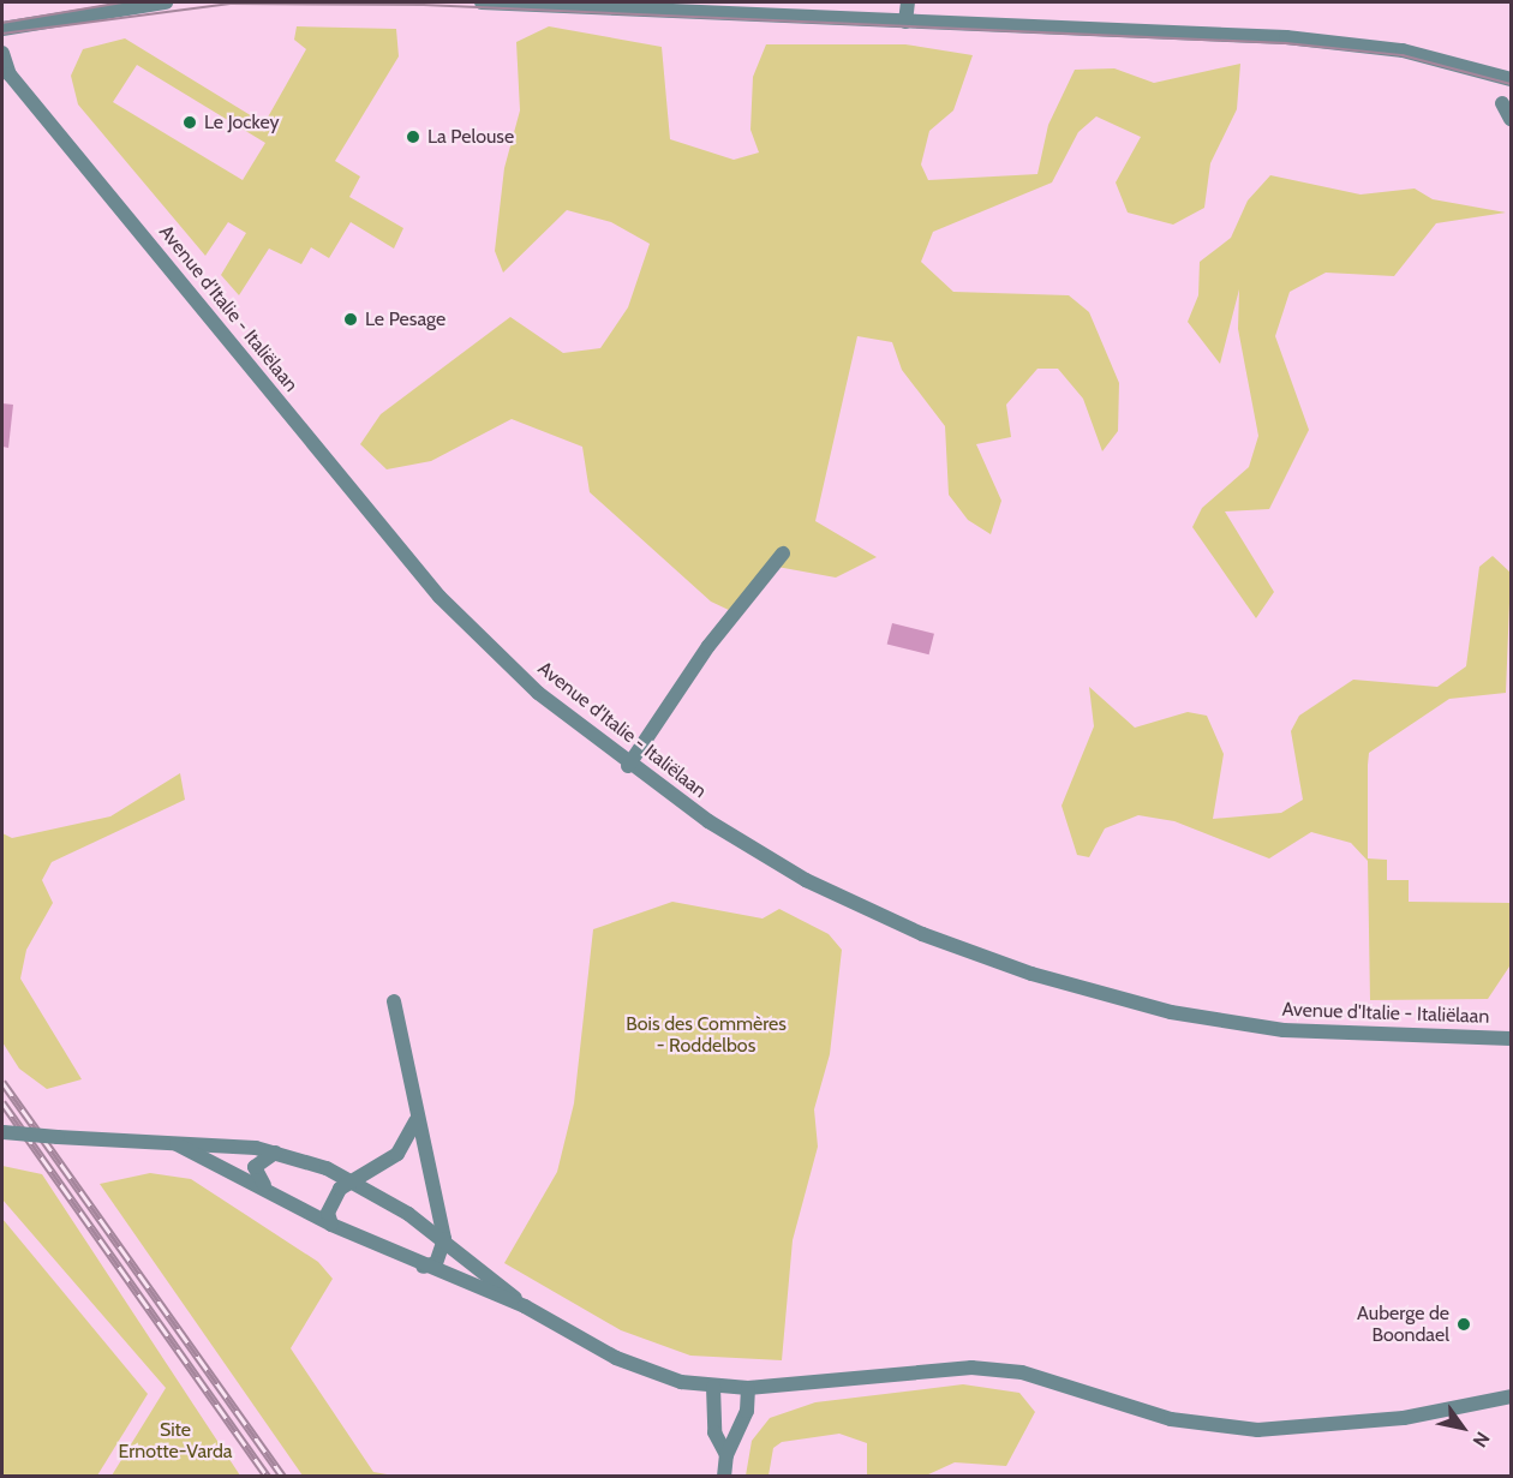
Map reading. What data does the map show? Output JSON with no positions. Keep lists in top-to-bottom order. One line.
{"streets":{"street":["Avenue d'Italie - Italiëlaan"]},"parks":["Bois des Commères - Roddelbos","Site Ernotte-Varda"],"places":["Le Jockey","La Pelouse","Le Pesage","Auberge de Boondael"],"north":"bottom right"}
